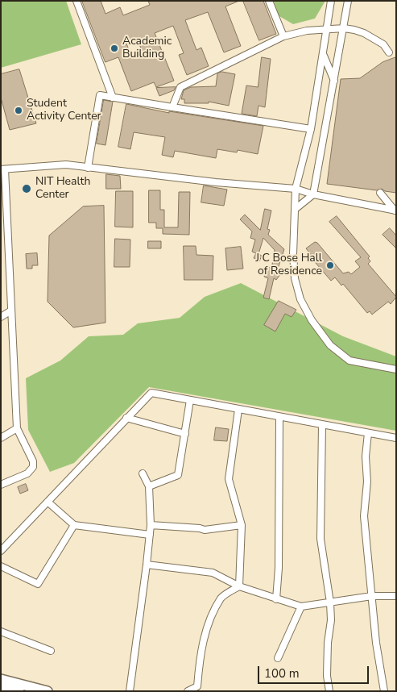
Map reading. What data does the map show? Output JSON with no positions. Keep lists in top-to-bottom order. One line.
{"places":["Academic Building","Student Activity Center","NIT Health Center","J C Bose Hall of Residence"],"scale_bar":"100 m"}
